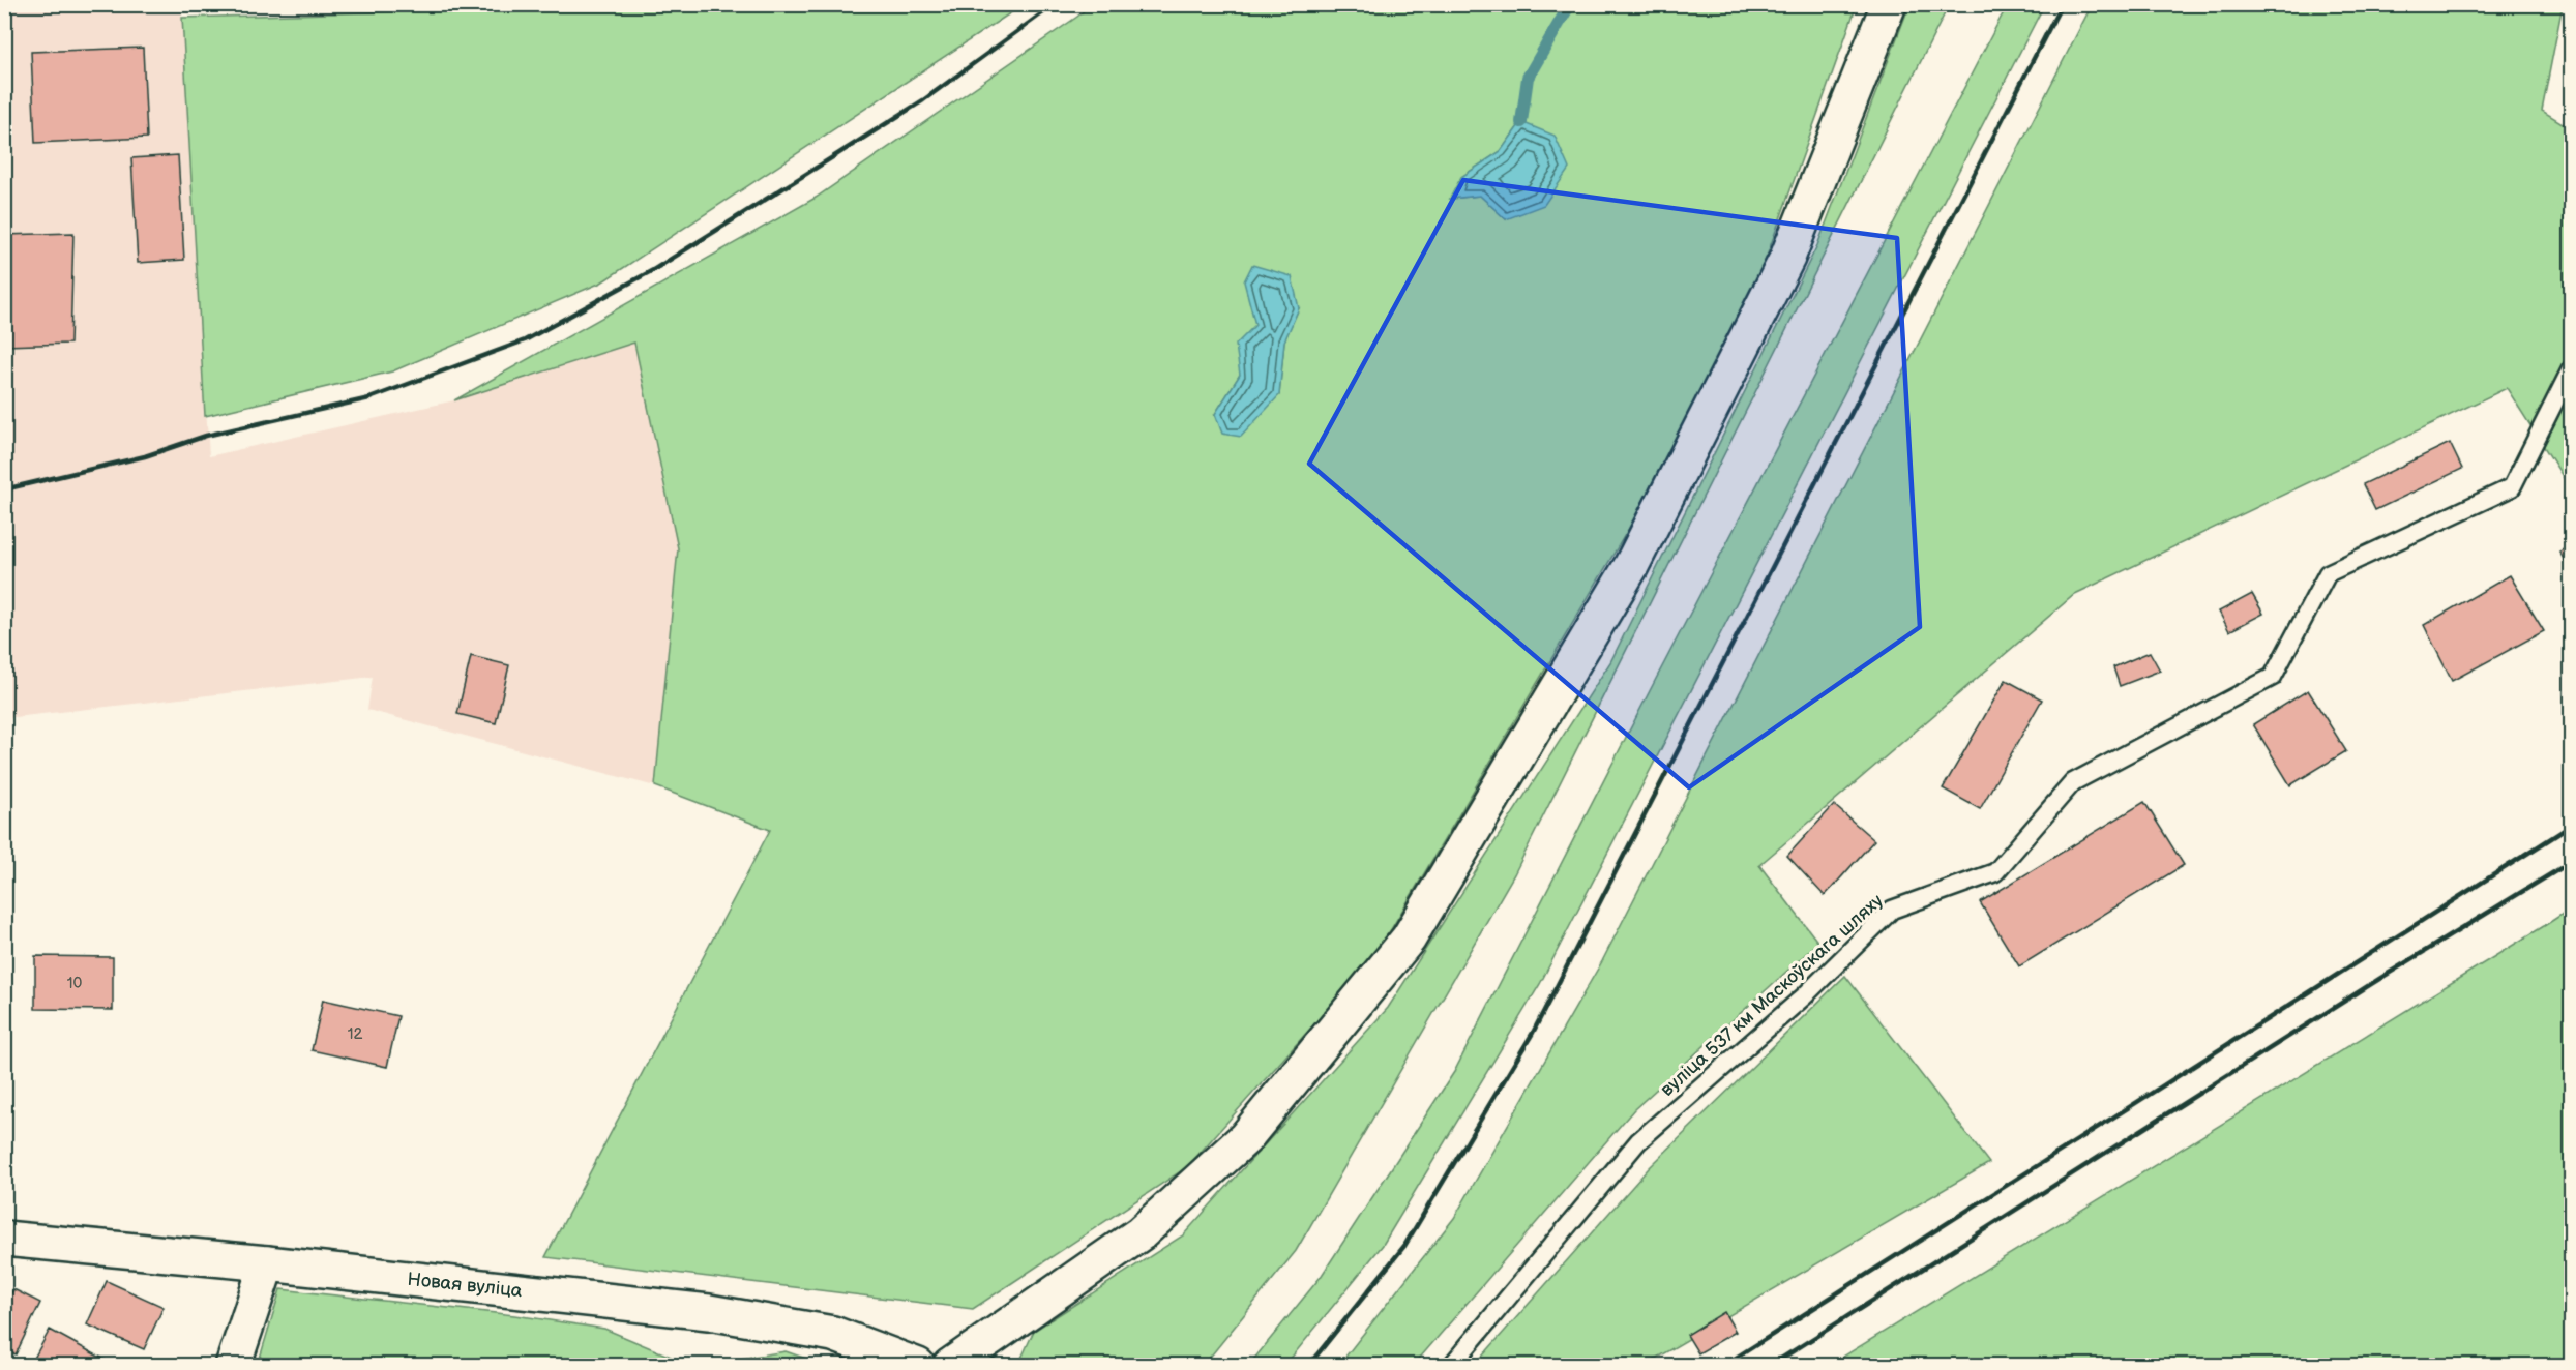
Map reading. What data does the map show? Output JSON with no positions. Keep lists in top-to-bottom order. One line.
{"streets":{"street":["Новая вуліца"],"lane":["вуліца 537 км Маскоўскага шляху"]},"house_numbers":["10","12"]}
